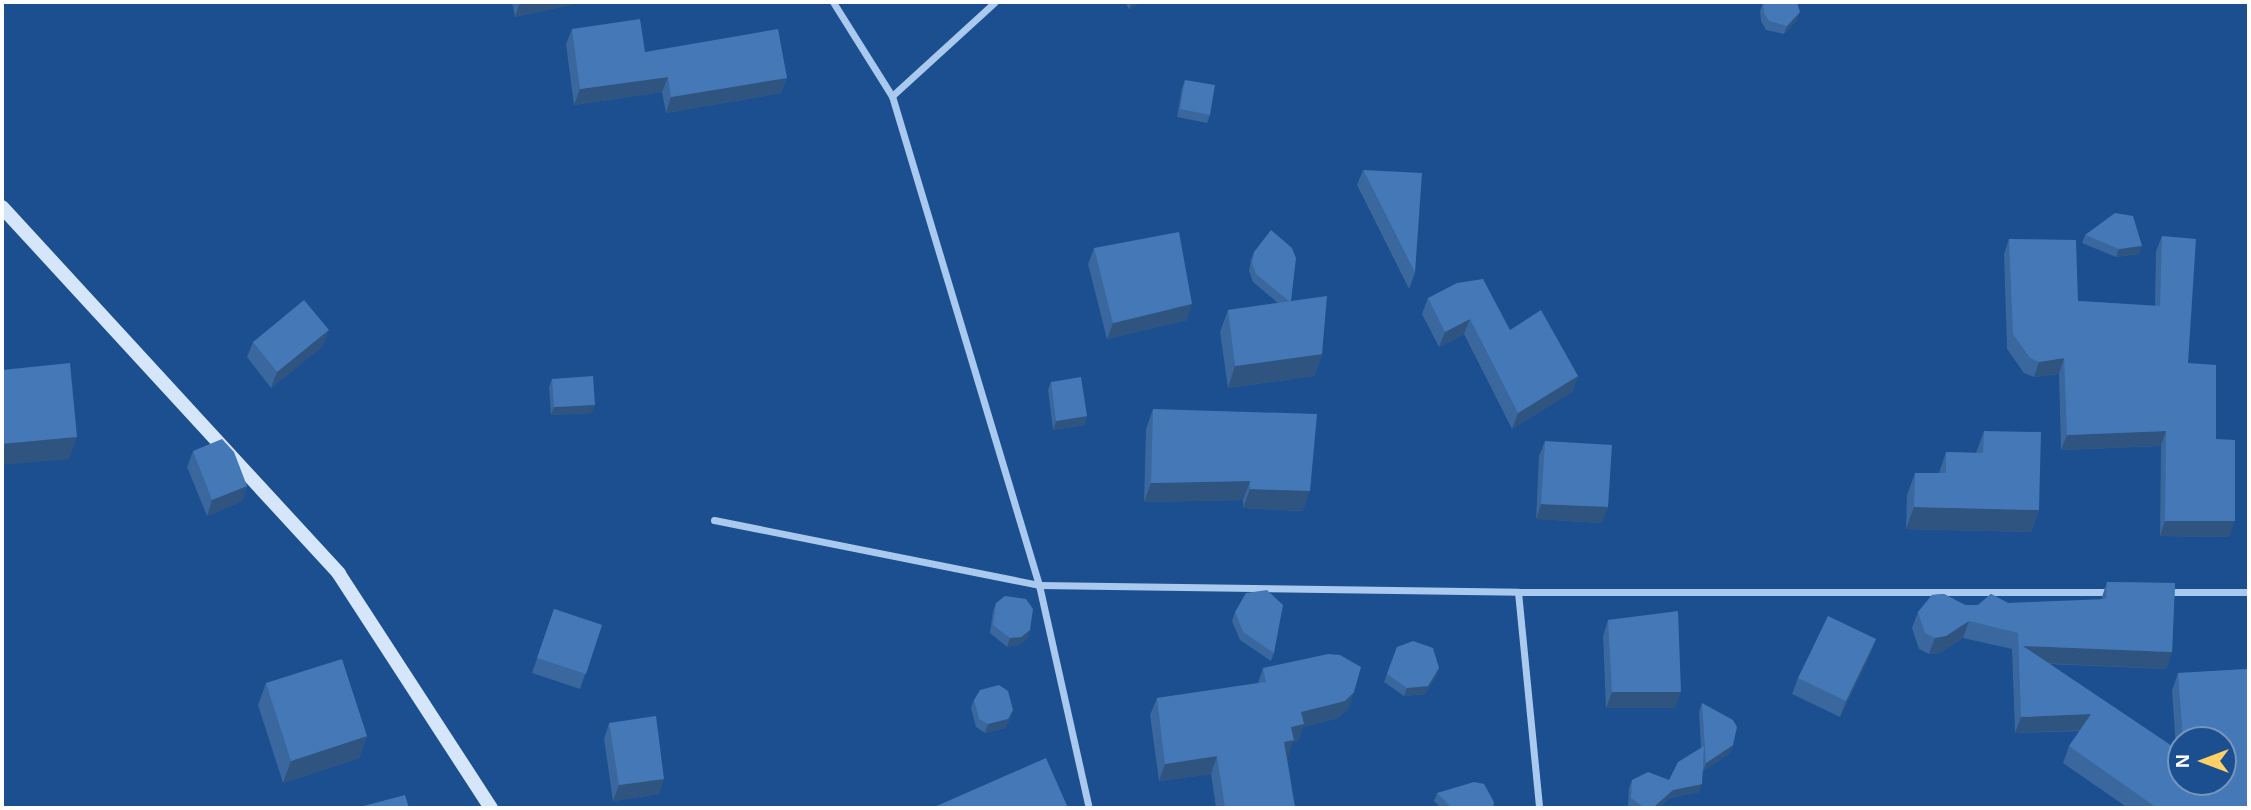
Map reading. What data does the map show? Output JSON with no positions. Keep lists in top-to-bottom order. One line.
{"north":"left"}
